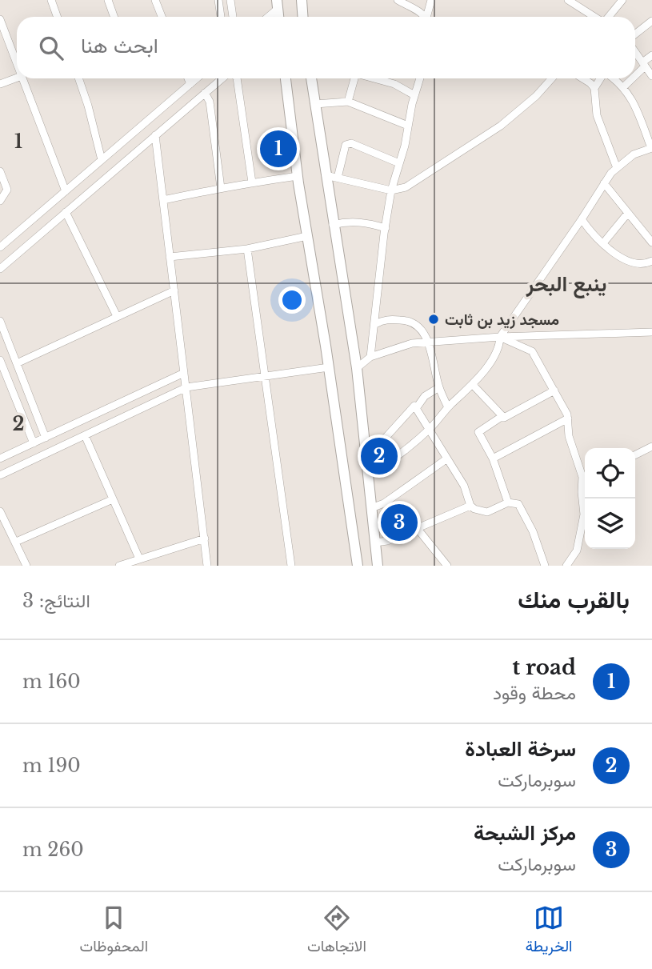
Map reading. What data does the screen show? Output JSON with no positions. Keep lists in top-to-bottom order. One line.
{"districts":["ينبع البحر"],"places":["مسجد زيد بن ثابت"],"page":{"search":"ابحث هنا","pins":["1","2","3"],"heading":["بالقرب منك","النتائج: 3"],"list":[{"mark":"1","name":"t road","note":"محطة وقود","value":"160 m"},{"mark":"2","name":"سرخة العبادة","note":"سوبرماركت","value":"190 m"},{"mark":"3","name":"مركز الشبحة","note":"سوبرماركت","value":"260 m"}],"nav":["الخريطة","الاتجاهات","المحفوظات"]},"grid":{"rows":["1","2"]}}
